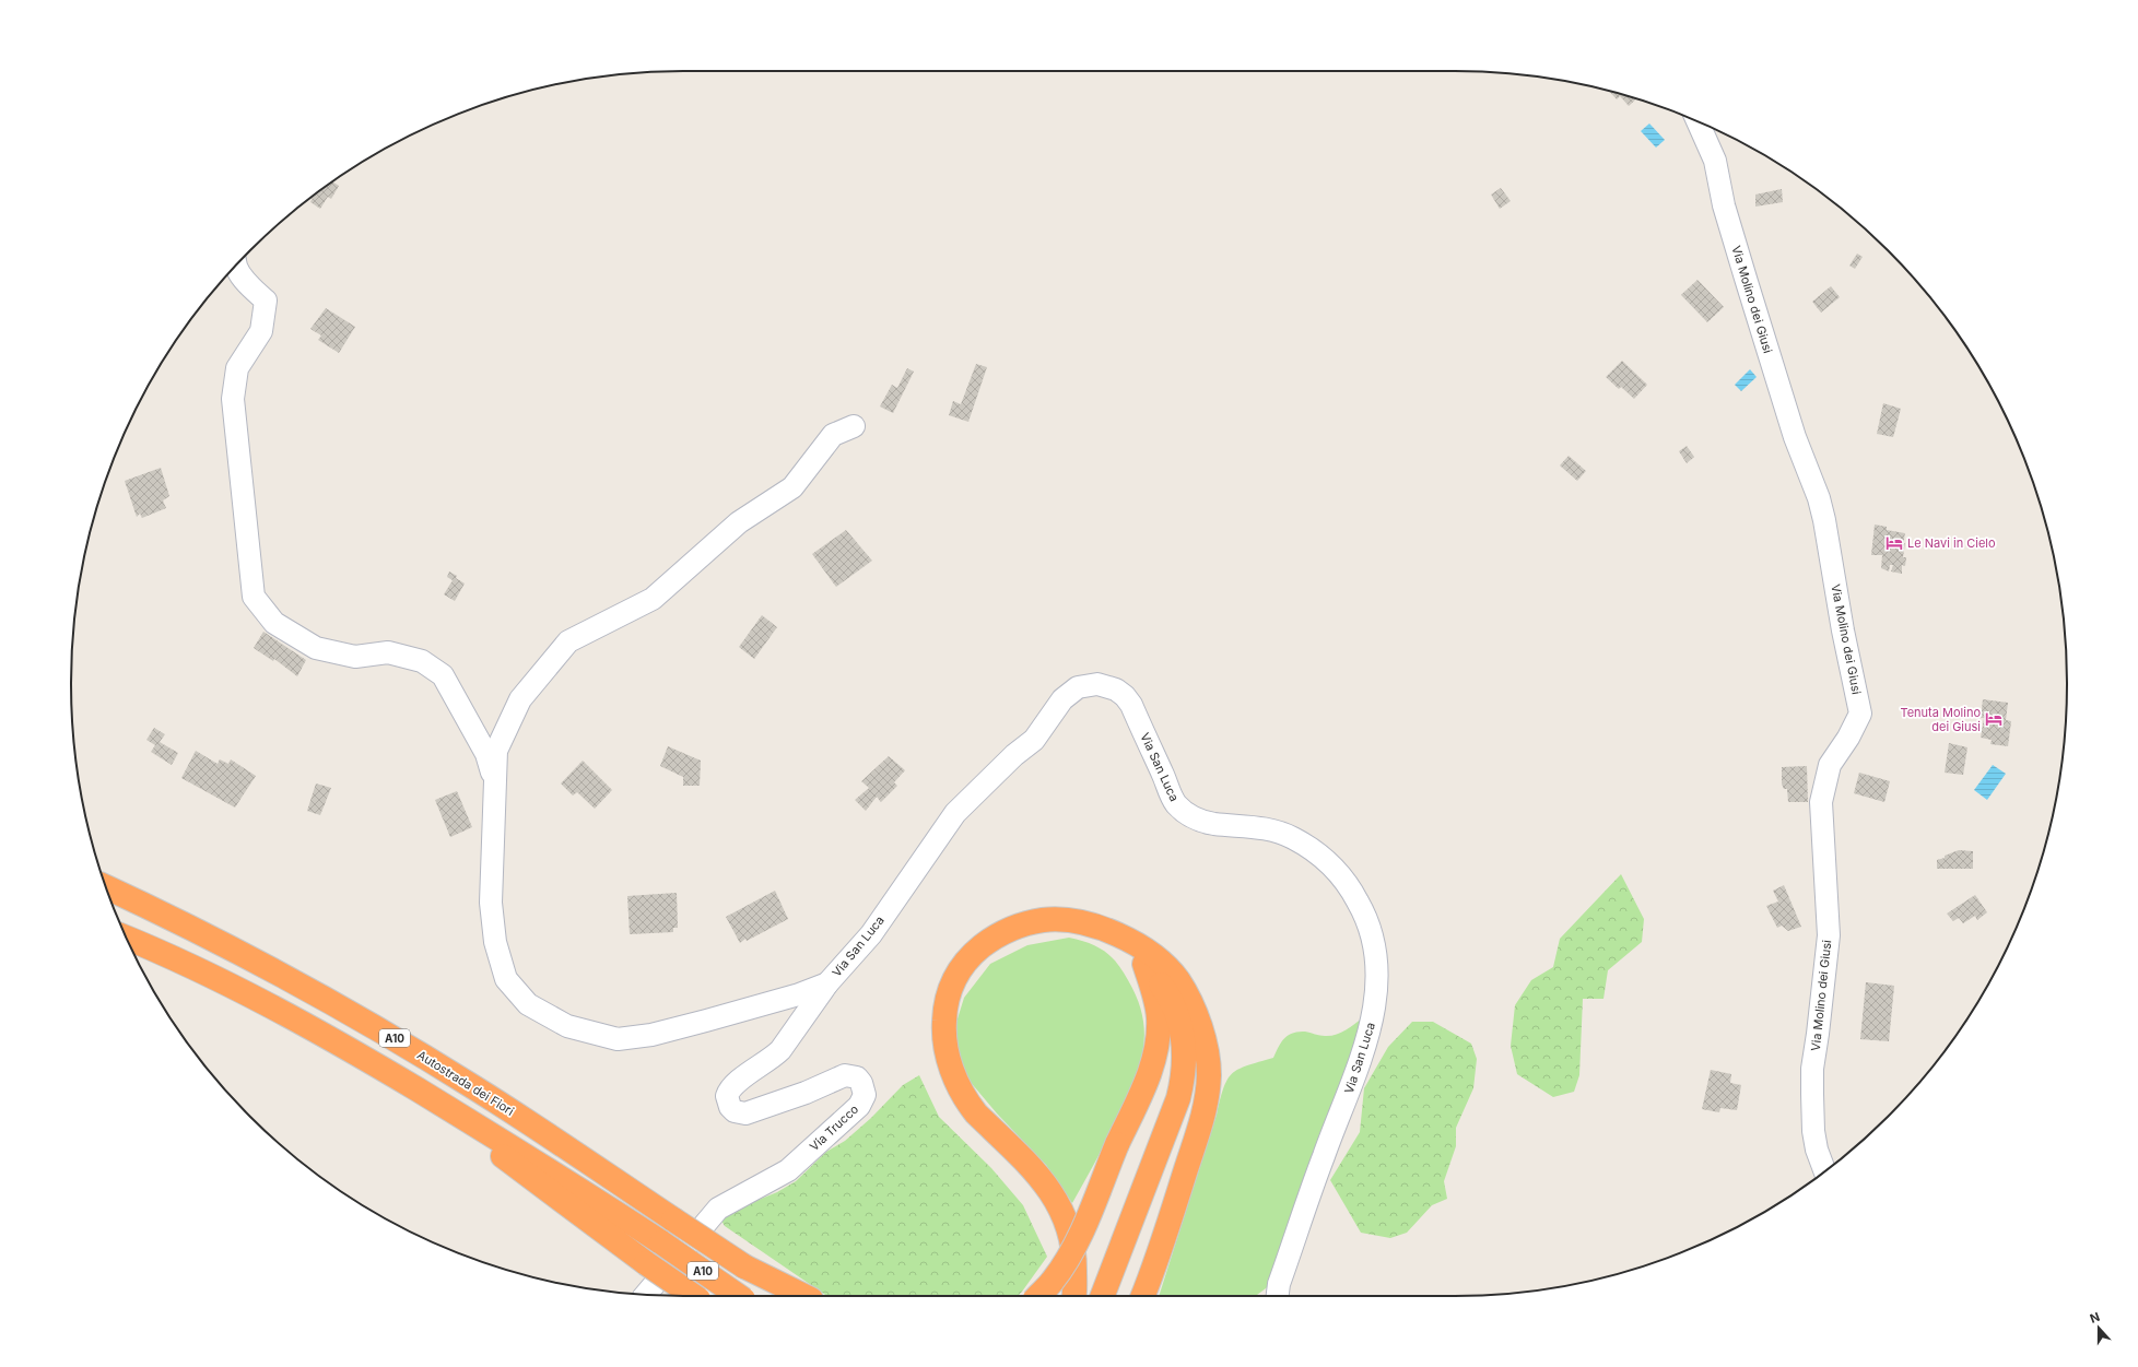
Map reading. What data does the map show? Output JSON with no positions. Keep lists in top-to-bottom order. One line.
{"streets":{"highway":["A10","Autostrada dei Fiori"],"street":["Via Molino dei Giusi","Via San Luca","Via Trucco"]},"crossings":[["Via San Luca","Via Trucco"]],"places":{"hotel":["Le Navi in Cielo","Tenuta Molino dei Giusi"]},"north":"top"}
